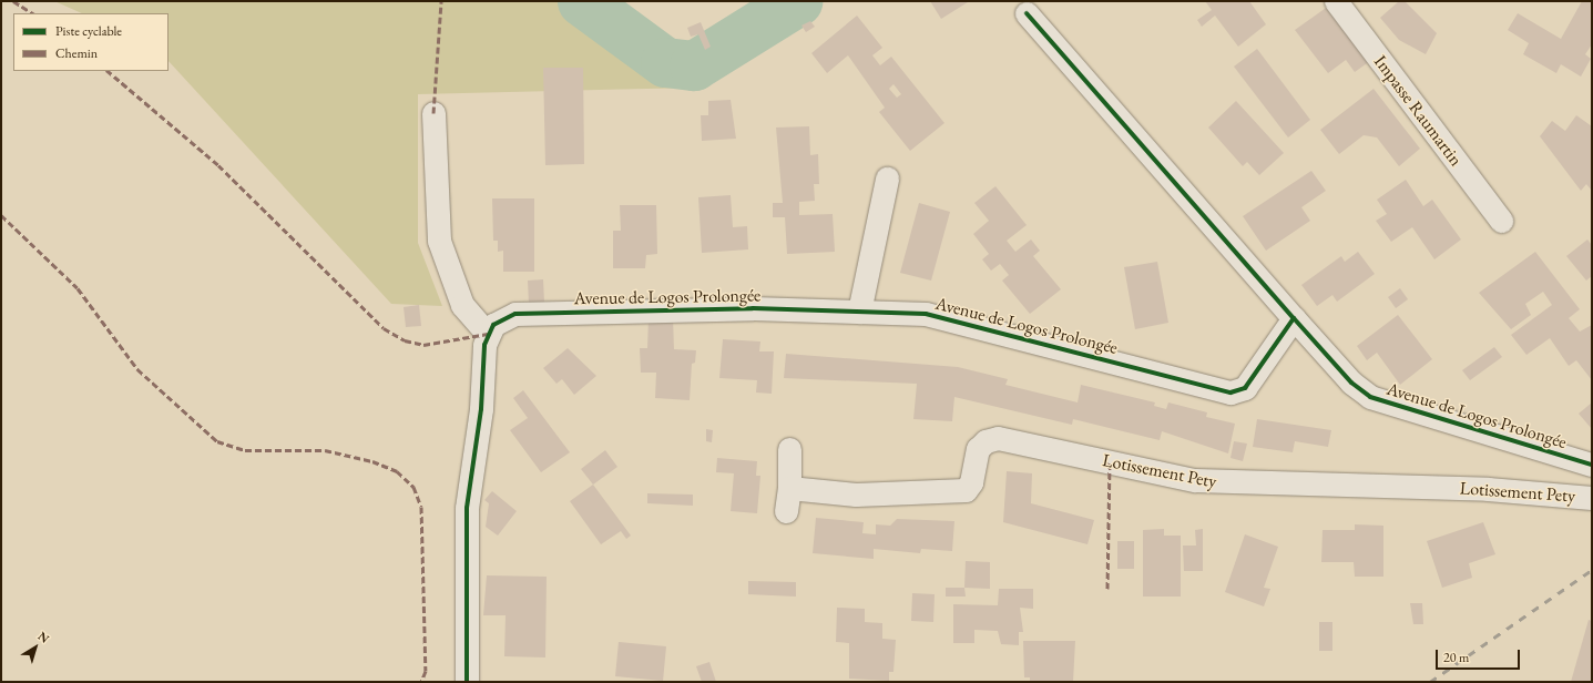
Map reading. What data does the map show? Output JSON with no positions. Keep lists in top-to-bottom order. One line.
{"streets":{"street":["Impasse Raumartin","Avenue de Logos Prolongée","Lotissement Pety"]},"legend":["Piste cyclable","Chemin"],"scale_bar":"20 m","north":"top right"}
